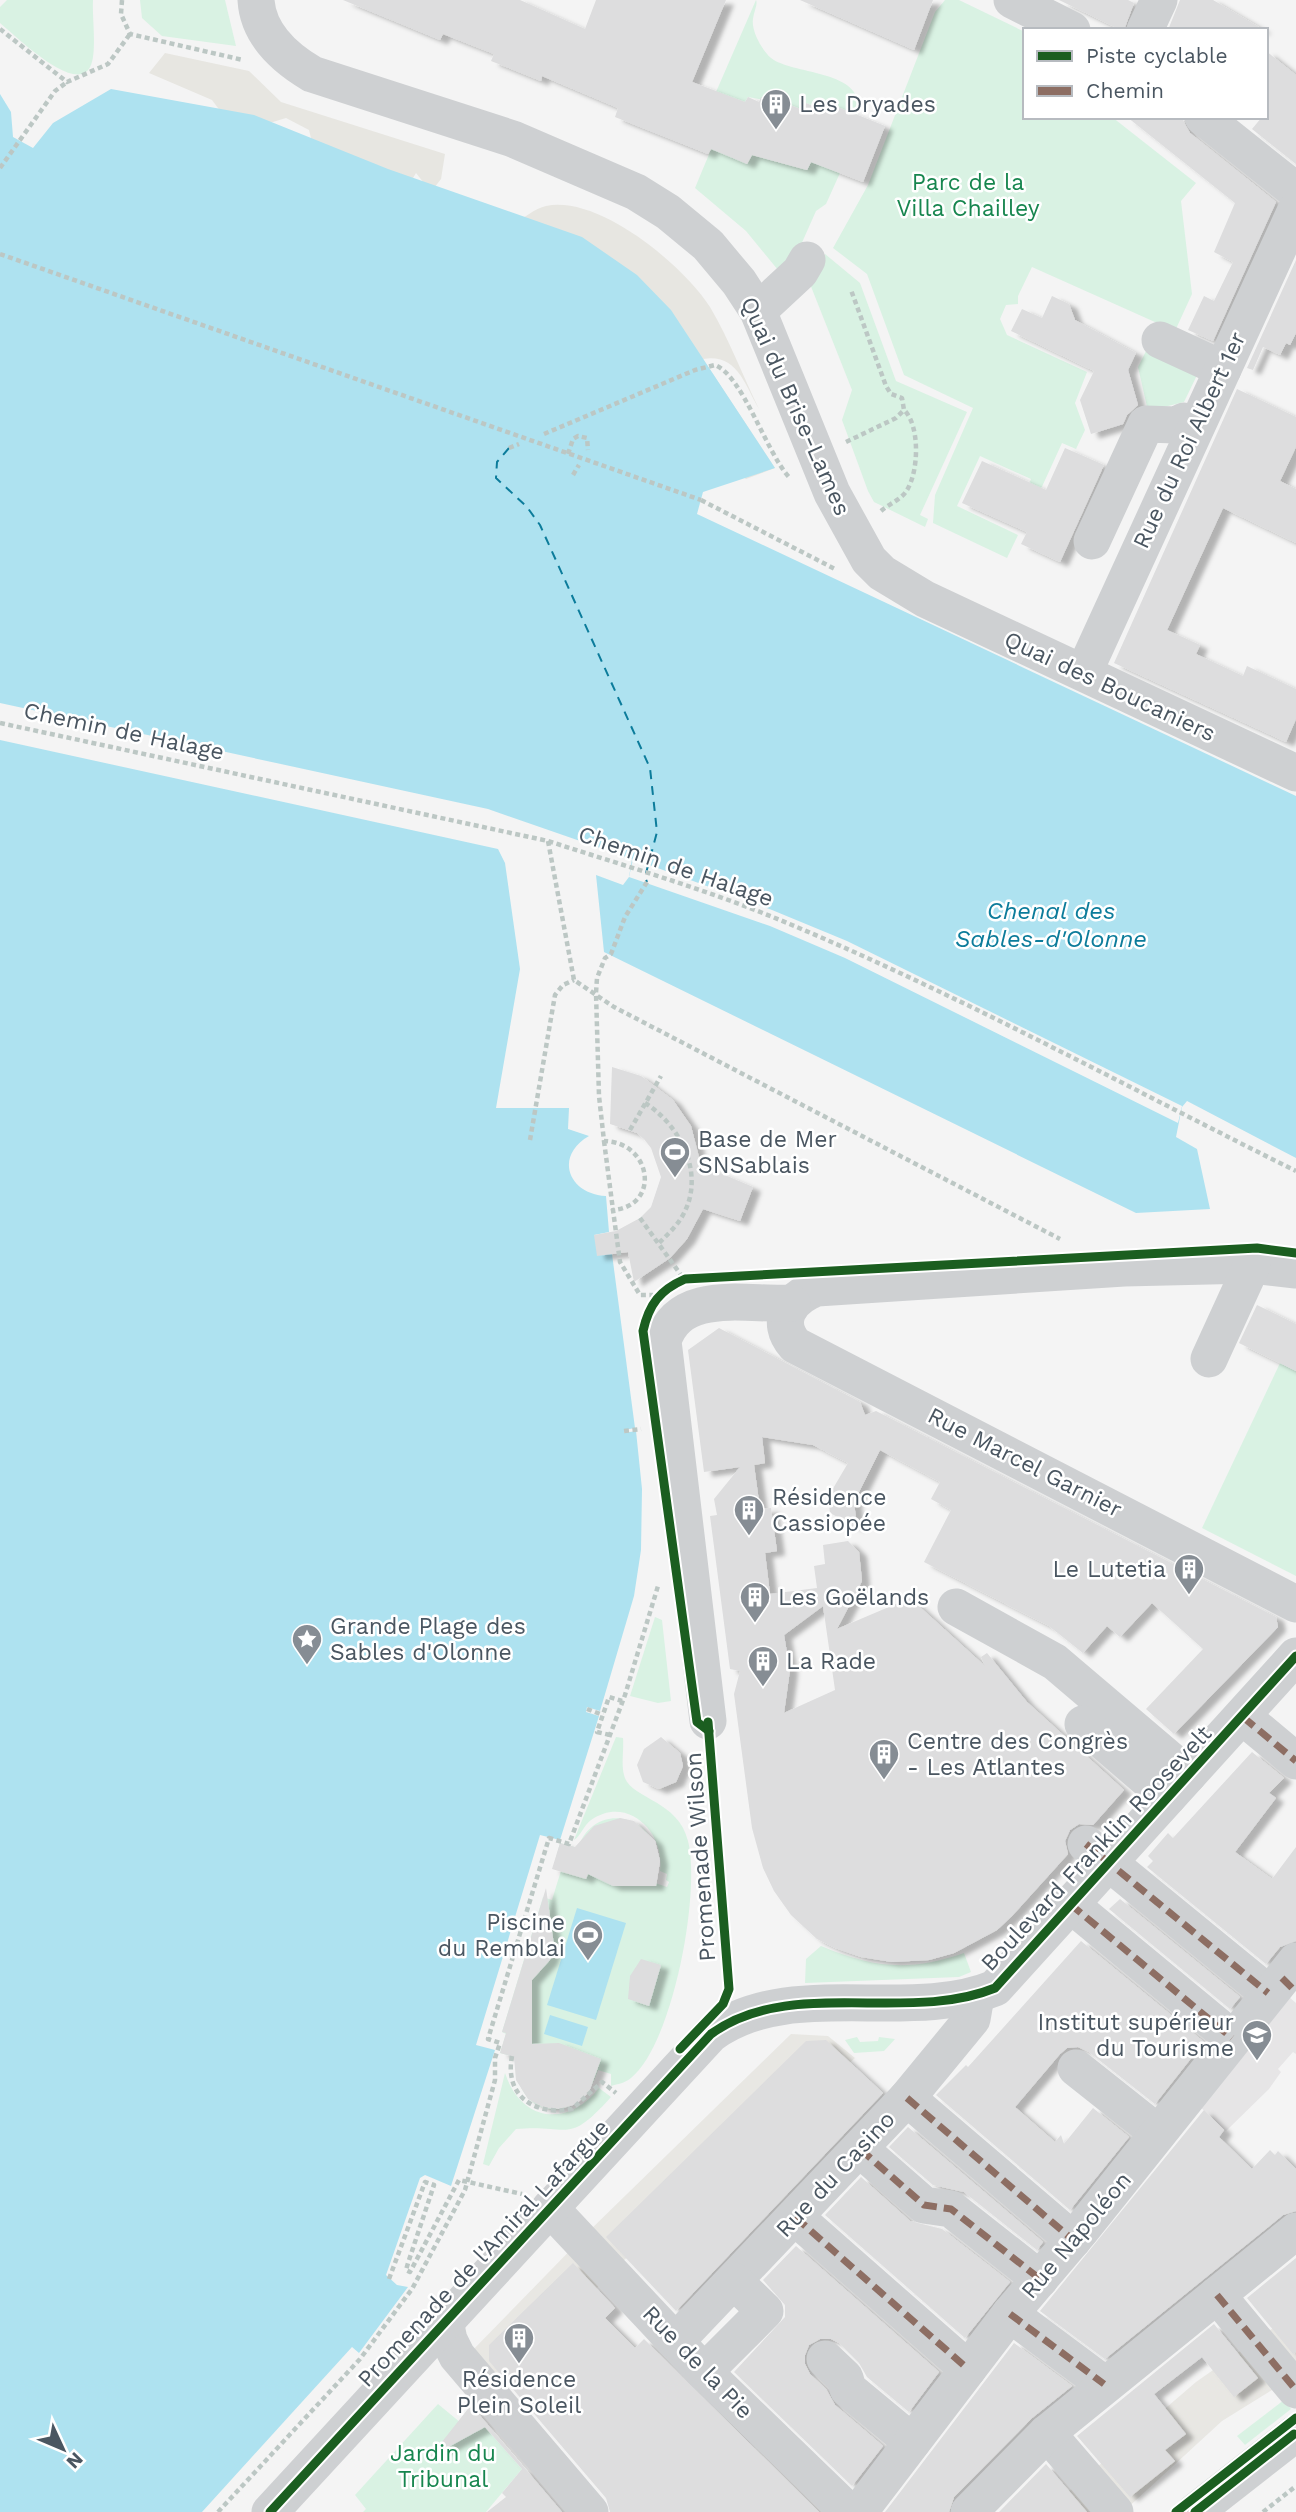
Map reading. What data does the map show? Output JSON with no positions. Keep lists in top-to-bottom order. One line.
{"streets":{"street":["Quai du Brise-Lames","Rue du Roi Albert 1er","Quai des Boucaniers","Rue Marcel Garnier","Boulevard Franklin Roosevelt","Promenade Wilson","Rue du Casino","Rue Napoléon","Promenade de l'Amiral Lafargue","Rue de la Pie"],"path":["Chemin de Halage"]},"crossings":[["Quai du Brise-Lames","Quai des Boucaniers"],["Rue du Roi Albert 1er","Quai des Boucaniers"],["Rue Marcel Garnier","Promenade Wilson"],["Boulevard Franklin Roosevelt","Rue du Casino"],["Boulevard Franklin Roosevelt","Promenade de l'Amiral Lafargue"],["Rue du Casino","Rue de la Pie"],["Promenade de l'Amiral Lafargue","Rue de la Pie"]],"water":["Chenal des Sables-d'Olonne"],"parks":["Parc de la Villa Chailley","Jardin du Tribunal"],"places":{"building":["Les Dryades","Résidence Cassiopée","Le Lutetia","Les Goëlands","La Rade","Centre des Congrès - Les Atlantes","Résidence Plein Soleil"],"sports":["Base de Mer SNSablais","Piscine du Remblai"],"place":["Grande Plage des Sables d'Olonne"],"school or university":["Institut supérieur du Tourisme"]},"legend":["Piste cyclable","Chemin"],"north":"bottom right"}
